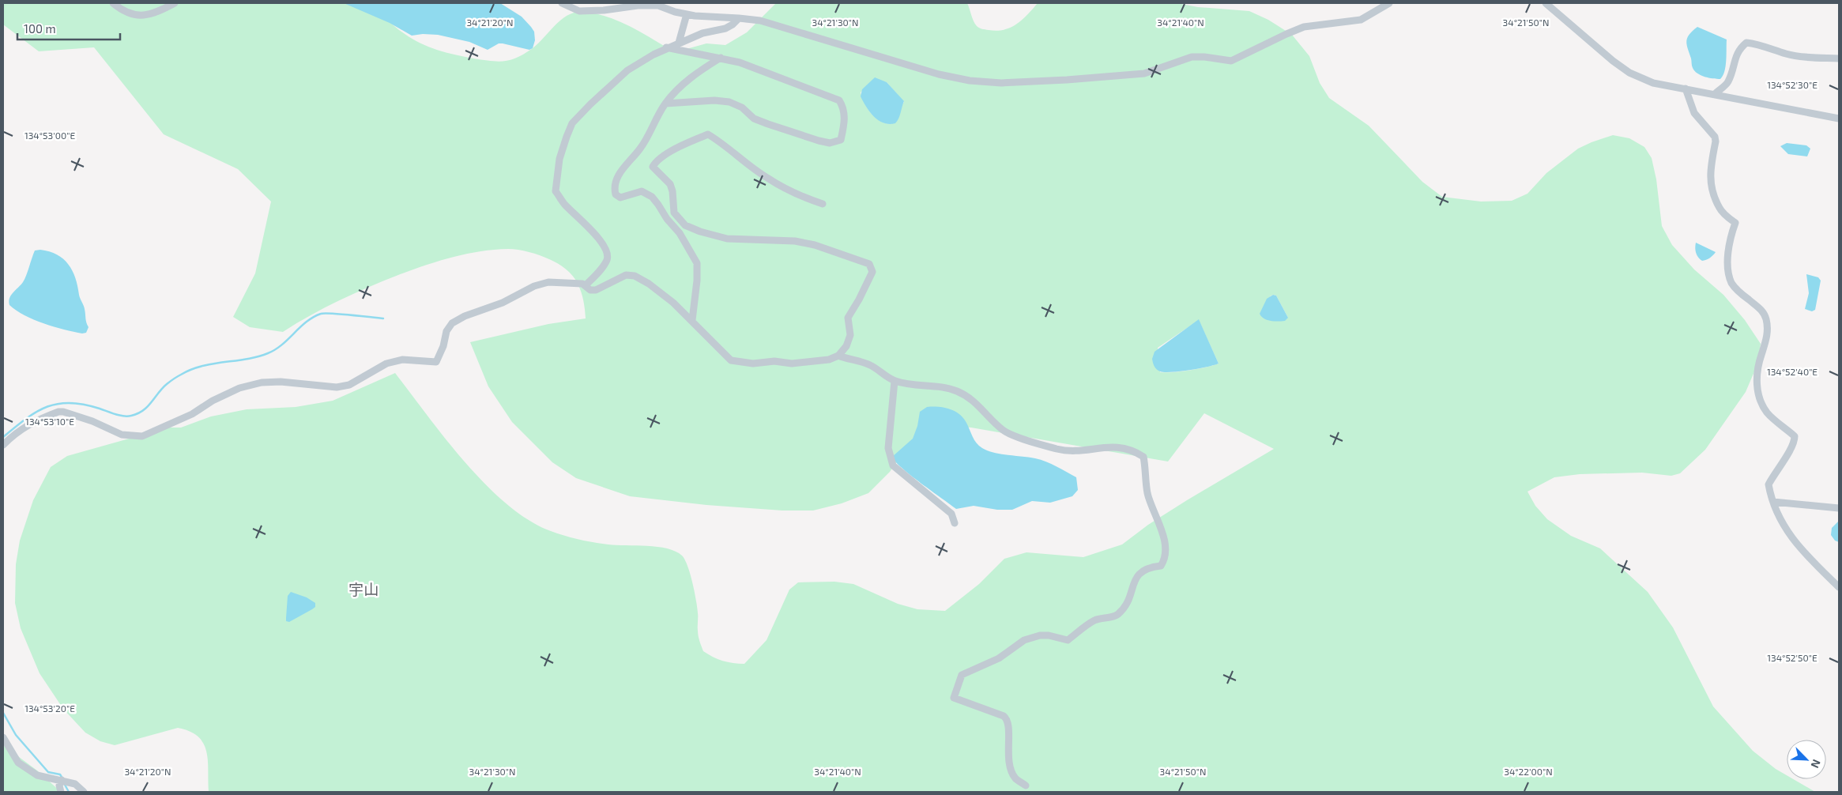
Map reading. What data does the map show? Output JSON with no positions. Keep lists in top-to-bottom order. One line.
{"districts":["宇山"],"scale_bar":"100 m","north":"bottom right","coordinates":["34°21'20\"N","34°21'30\"N","34°21'40\"N","34°21'50\"N","134°52'30\"E","134°53'00\"E","134°52'40\"E","134°53'10\"E","134°52'50\"E","134°53'20\"E","34°22'00\"N"]}
